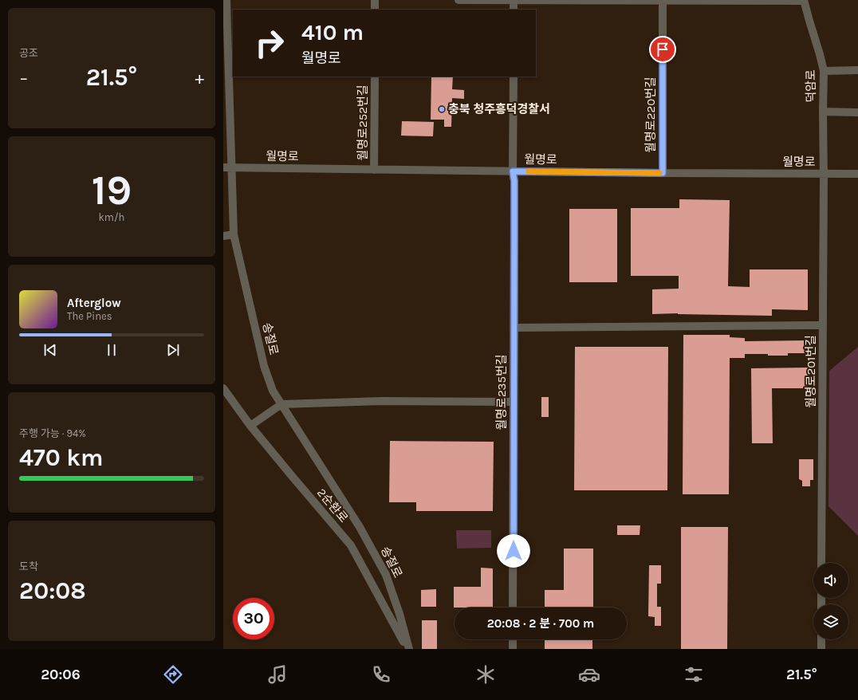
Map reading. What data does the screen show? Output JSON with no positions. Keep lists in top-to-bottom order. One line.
{"streets":{"street":["덕암로","월명로220번길","월명로252번길","월명로","송절로","월명로201번길","월명로235번길","2순환로"]},"crossings":[["덕암로","월명로"],["덕암로","월명로201번길"],["월명로220번길","월명로"],["월명로252번길","월명로"],["월명로","송절로"],["월명로","월명로201번길"],["월명로","월명로235번길"],["송절로","2순환로"]],"places":["충북 청주흥덕경찰서"],"page":{"tile":["공조",["19","km/h"],["주행 가능 · 94%","470 km"],["도착","20:08"]],"turn":["410 m","월명로"],"heat":["−","21.5°","+"],"song":["Afterglow","The Pines"],"limit":"30","trip":"20:08 · 2 분 · 700 m","tabs":["20:06","21.5°"]}}
